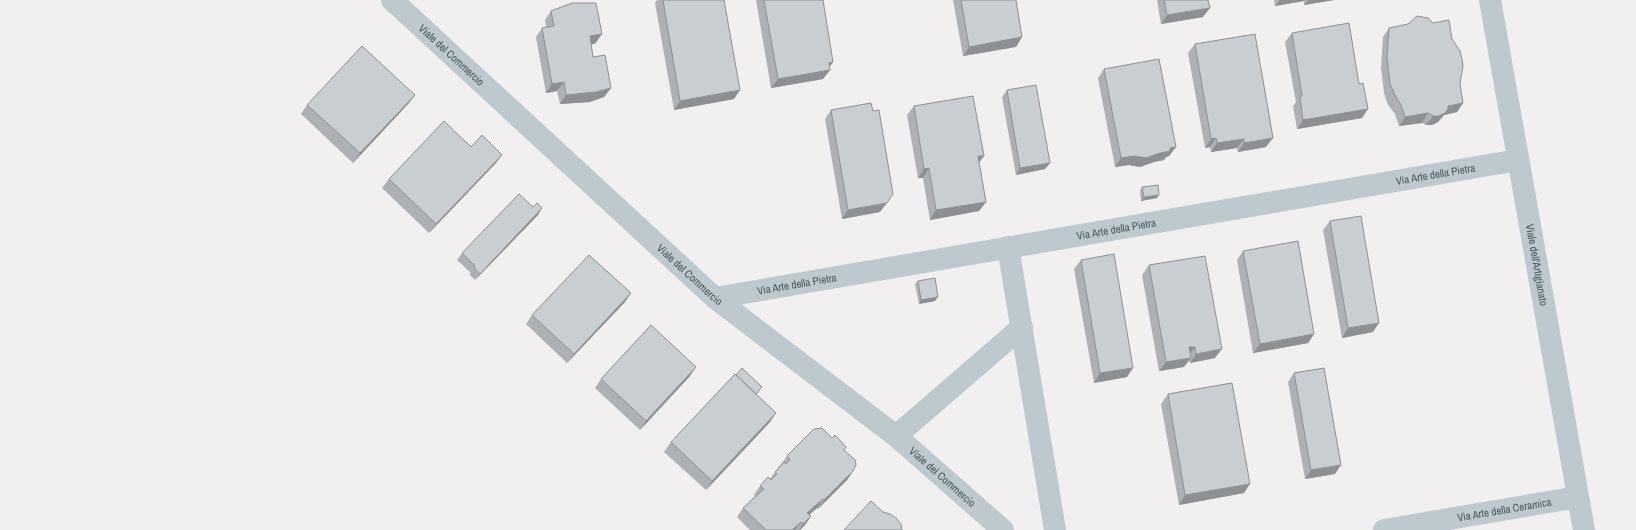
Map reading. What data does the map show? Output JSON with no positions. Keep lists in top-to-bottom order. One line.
{"streets":{"street":["Viale del Commercio","Via Arte della Pietra","Viale dell'Artigianato","Via Arte della Ceramica"]},"crossings":[["Viale del Commercio","Via Arte della Pietra"],["Via Arte della Pietra","Viale dell'Artigianato"],["Viale dell'Artigianato","Via Arte della Ceramica"]]}
